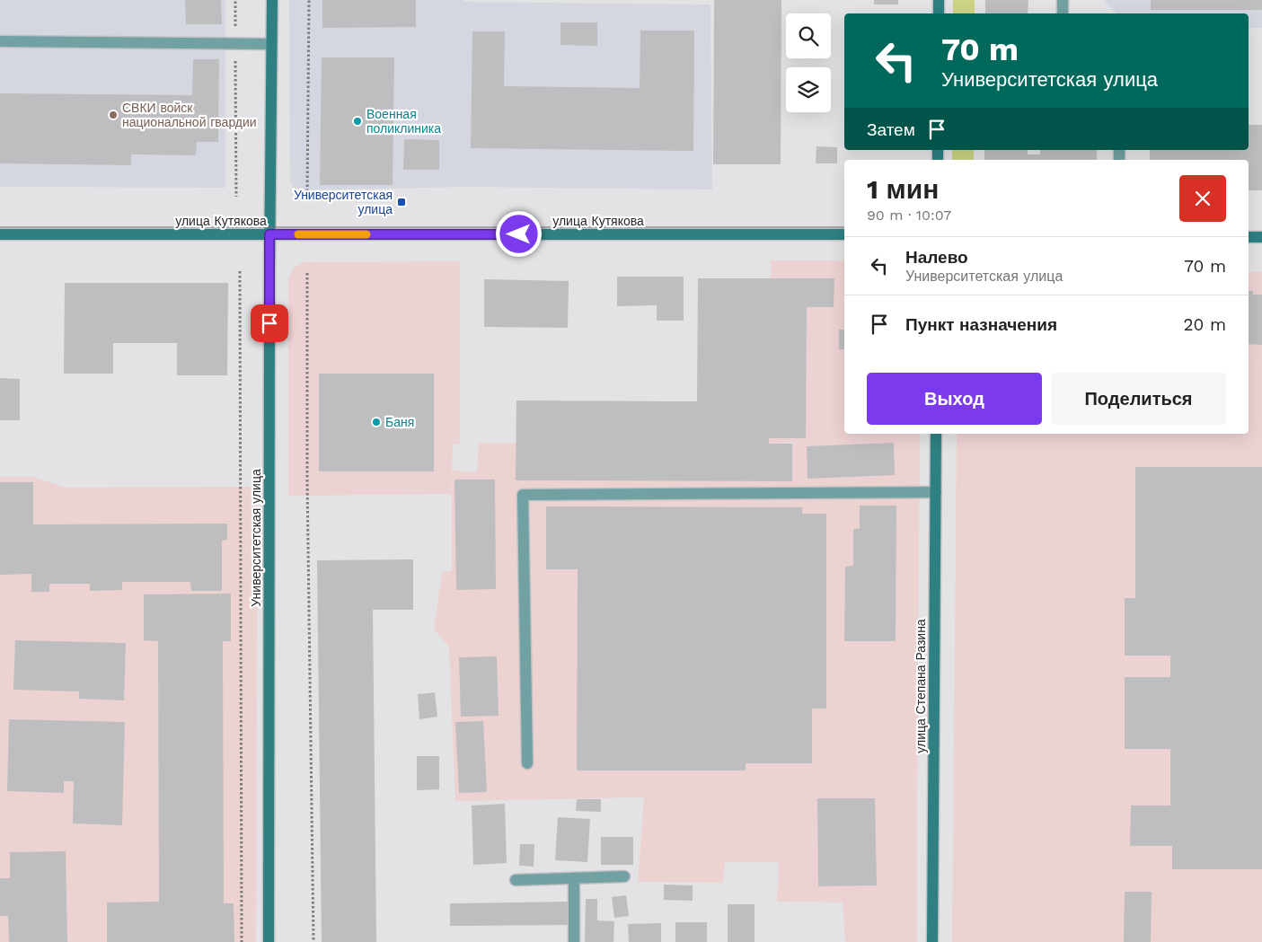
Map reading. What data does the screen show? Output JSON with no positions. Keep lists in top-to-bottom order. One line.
{"streets":{"street":["улица Кутякова","Университетская улица","улица Степана Разина"]},"crossings":[["улица Кутякова","Университетская улица"]],"places":{"other":["СВКИ войск национальной гвардии","Военная поликлиника","Баня"],"transit":["Университетская улица"]},"page":{"turn":["70 m","Университетская улица"],"then":"Затем","heading":["1 мин","90 m · 10:07"],"list":[{"name":"Налево","note":"Университетская улица","value":"70 m"},{"name":"Пункт назначения","value":"20 m"}],"buttons":["Выход","Поделиться"]}}
